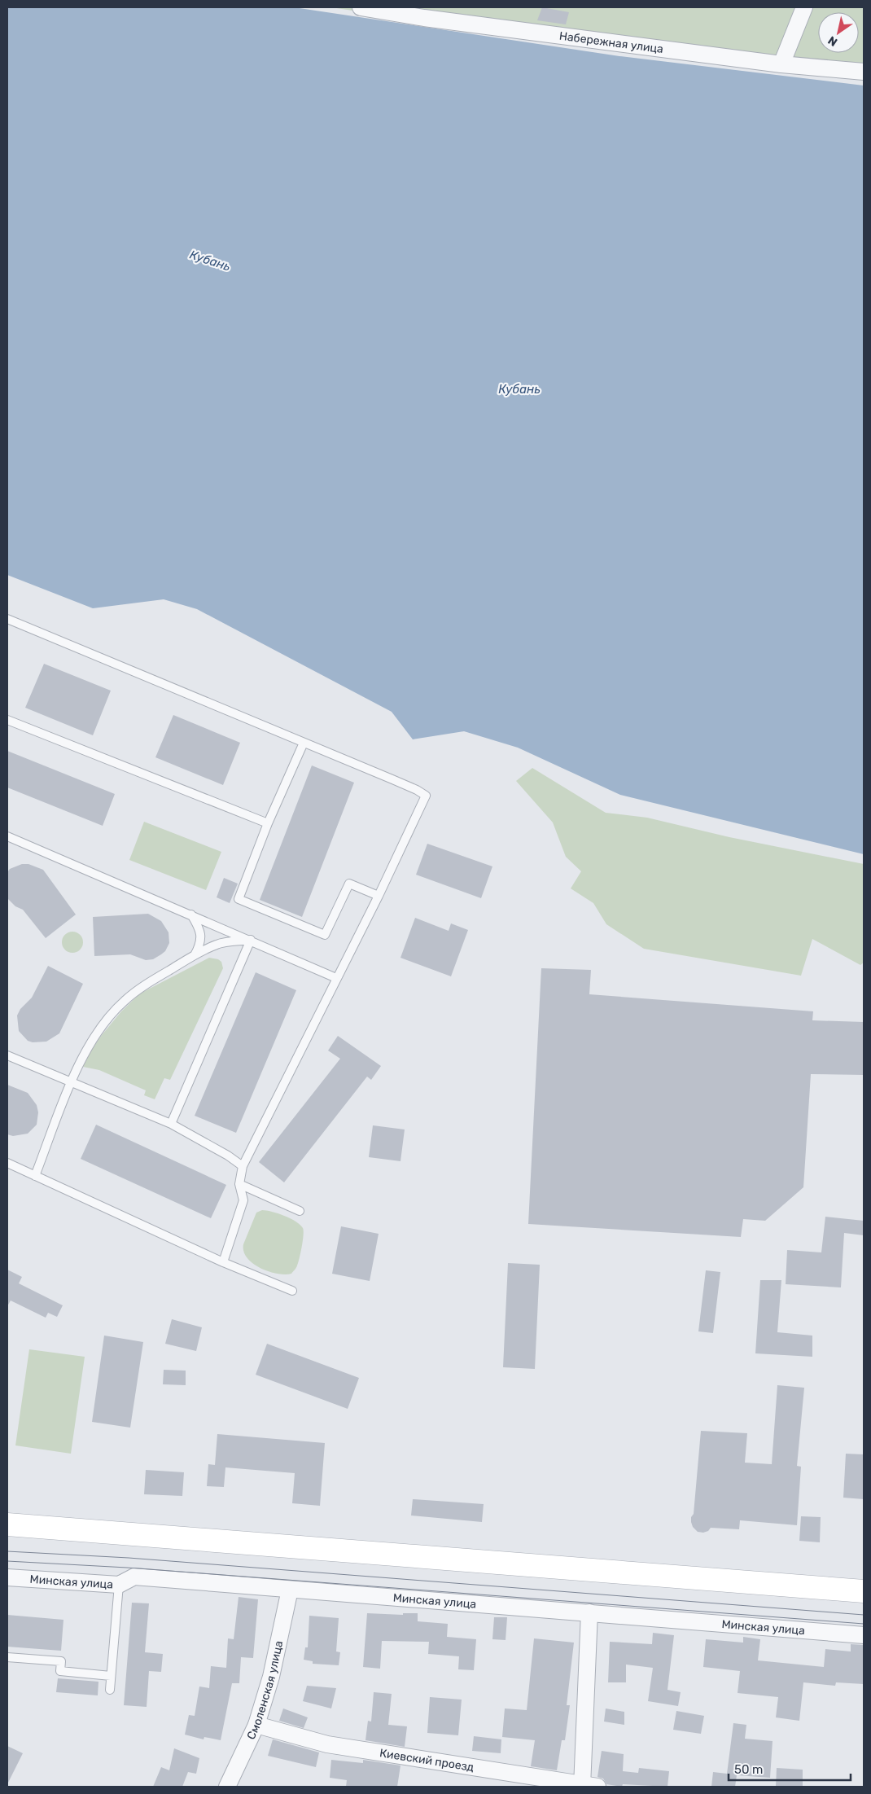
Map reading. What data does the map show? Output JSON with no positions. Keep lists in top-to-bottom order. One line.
{"streets":{"street":["Набережная улица","Минская улица","Смоленская улица","Киевский проезд"]},"crossings":[["Минская улица","Смоленская улица"],["Смоленская улица","Киевский проезд"]],"water":["Кубань"],"scale_bar":"50 m","north":"bottom left"}
